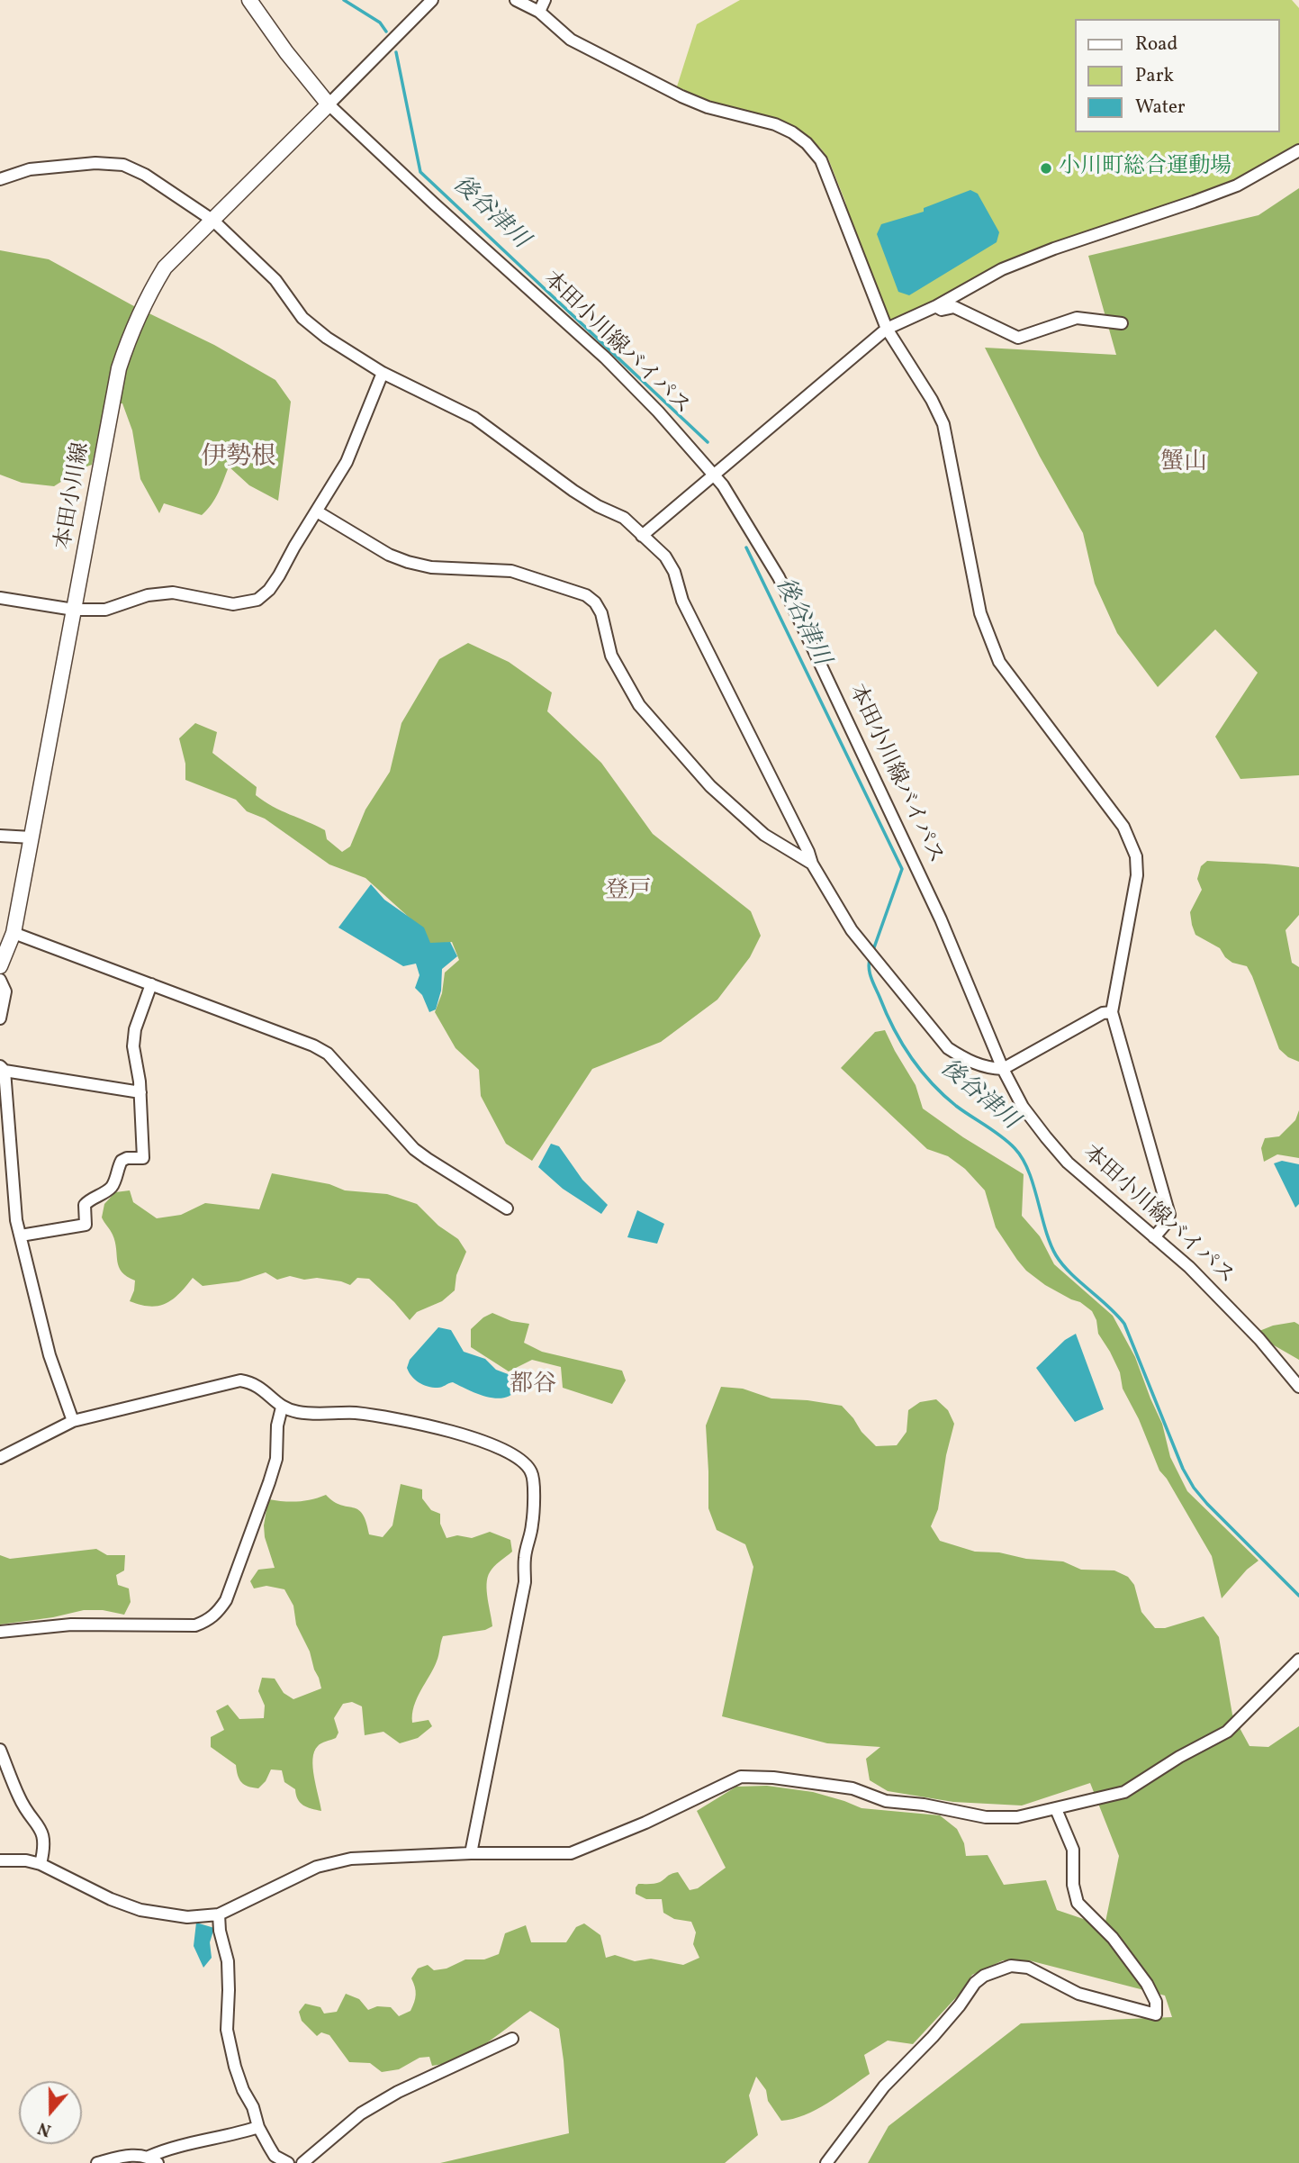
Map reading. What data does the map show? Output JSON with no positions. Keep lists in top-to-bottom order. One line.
{"streets":{"main road":["本田小川線バイパス","本田小川線"]},"crossings":[["本田小川線バイパス","本田小川線"]],"districts":["伊勢根","蟹山","登戸","都谷"],"water":["後谷津川"],"places":["小川町総合運動場"],"legend":["Road","Park","Water"],"north":"bottom"}
